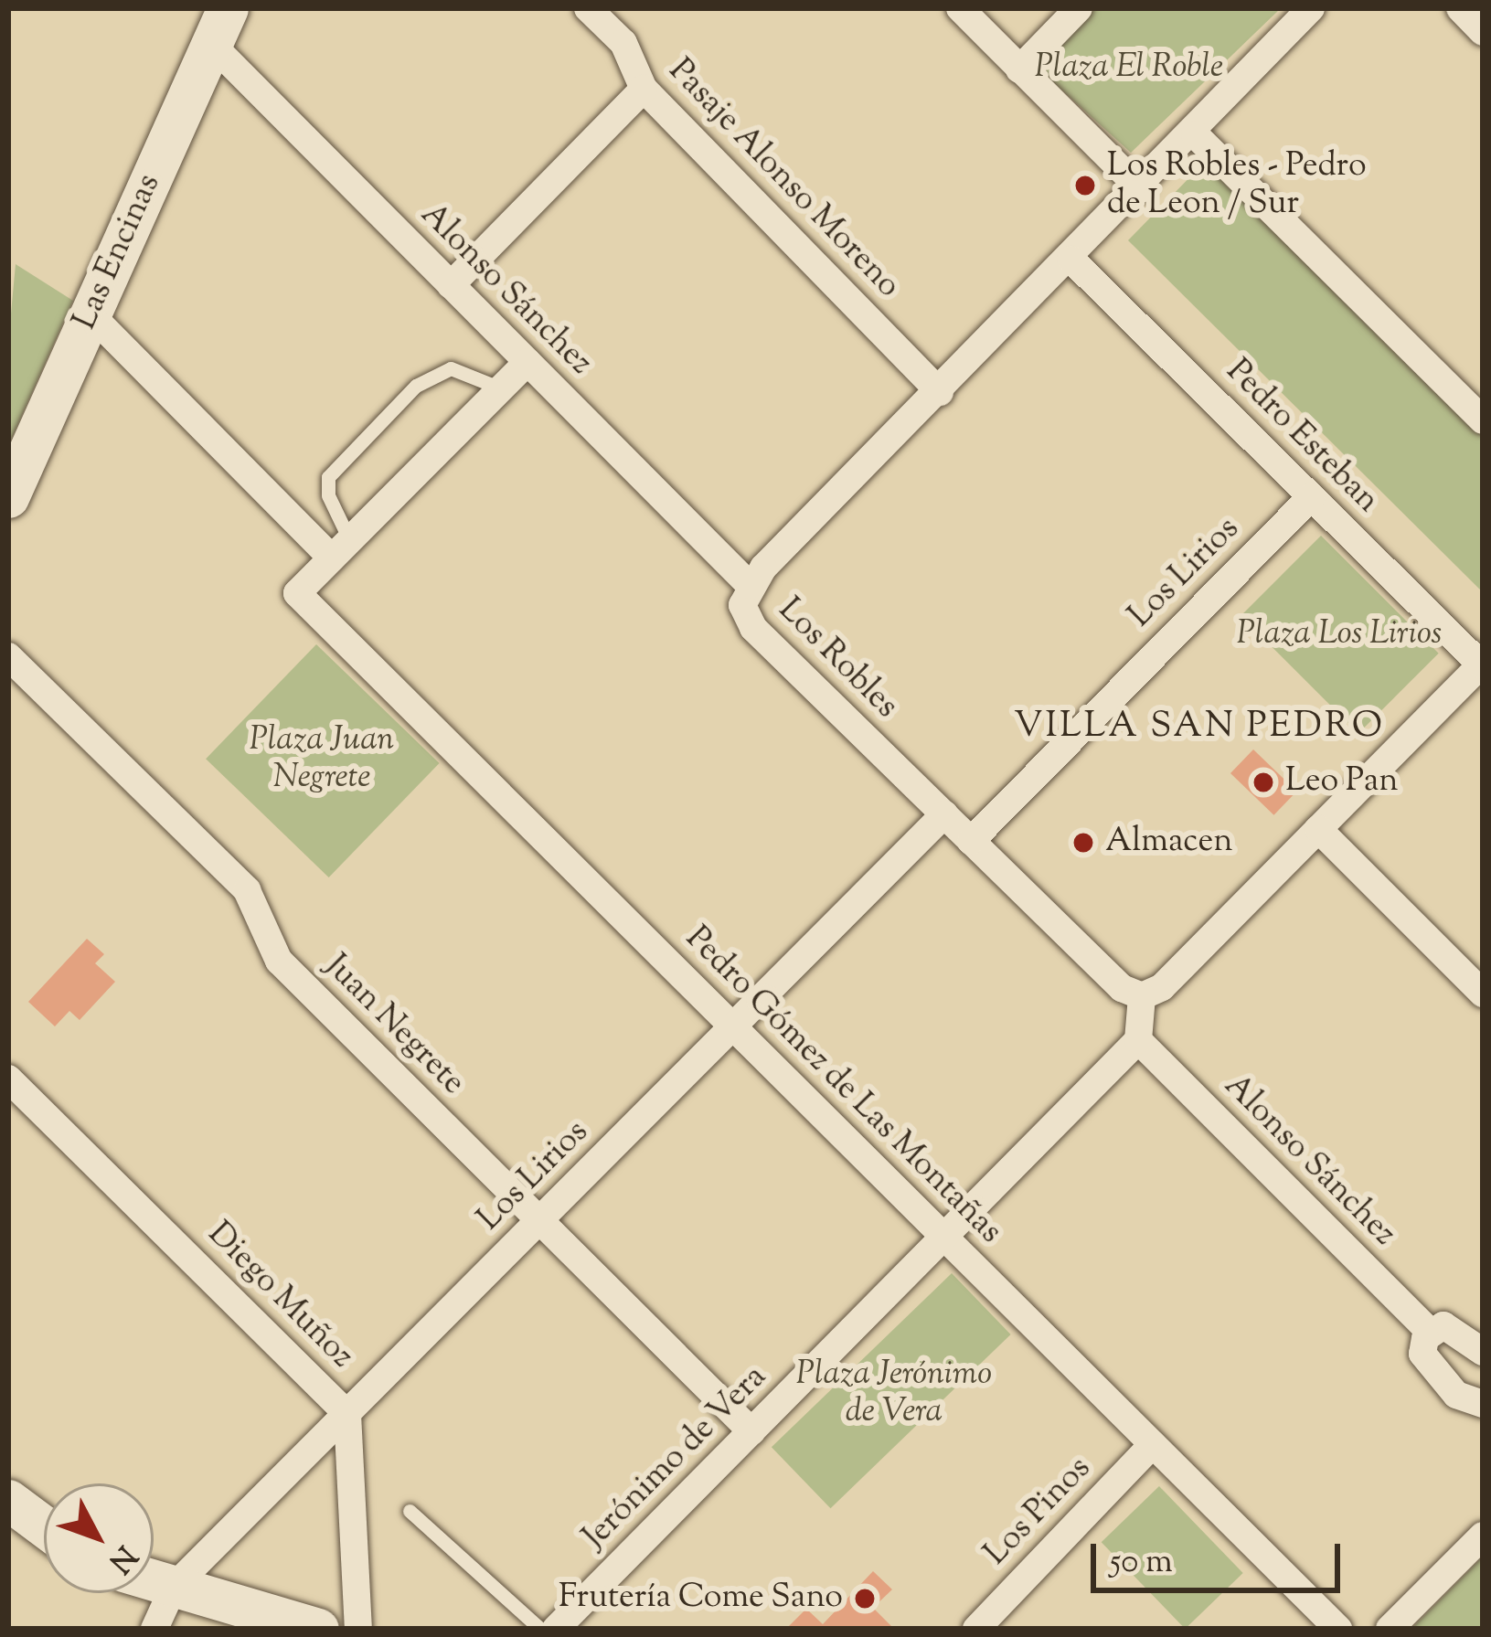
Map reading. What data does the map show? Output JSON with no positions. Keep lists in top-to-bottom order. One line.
{"streets":{"street":["Pasaje Alonso Moreno","Las Encinas","Alonso Sánchez","Pedro Esteban","Los Lirios","Los Robles","Juan Negrete","Pedro Gómez de Las Montañas","Diego Muñoz","Jerónimo de Vera","Los Pinos"]},"crossings":[["Pasaje Alonso Moreno","Los Robles"],["Las Encinas","Alonso Sánchez"],["Alonso Sánchez","Los Robles"],["Alonso Sánchez","Jerónimo de Vera"],["Pedro Esteban","Los Lirios"],["Pedro Esteban","Los Robles"],["Los Lirios","Los Robles"],["Los Lirios","Juan Negrete"],["Los Lirios","Pedro Gómez de Las Montañas"],["Los Lirios","Diego Muñoz"],["Juan Negrete","Jerónimo de Vera"],["Pedro Gómez de Las Montañas","Jerónimo de Vera"],["Pedro Gómez de Las Montañas","Los Pinos"]],"districts":["VILLA SAN PEDRO"],"parks":["Plaza El Roble","Plaza Los Lirios","Plaza Juan Negrete","Plaza Jerónimo de Vera"],"places":["Los Robles - Pedro de Leon / Sur","Leo Pan","Almacen","Frutería Come Sano"],"scale_bar":"50 m","north":"bottom right"}
